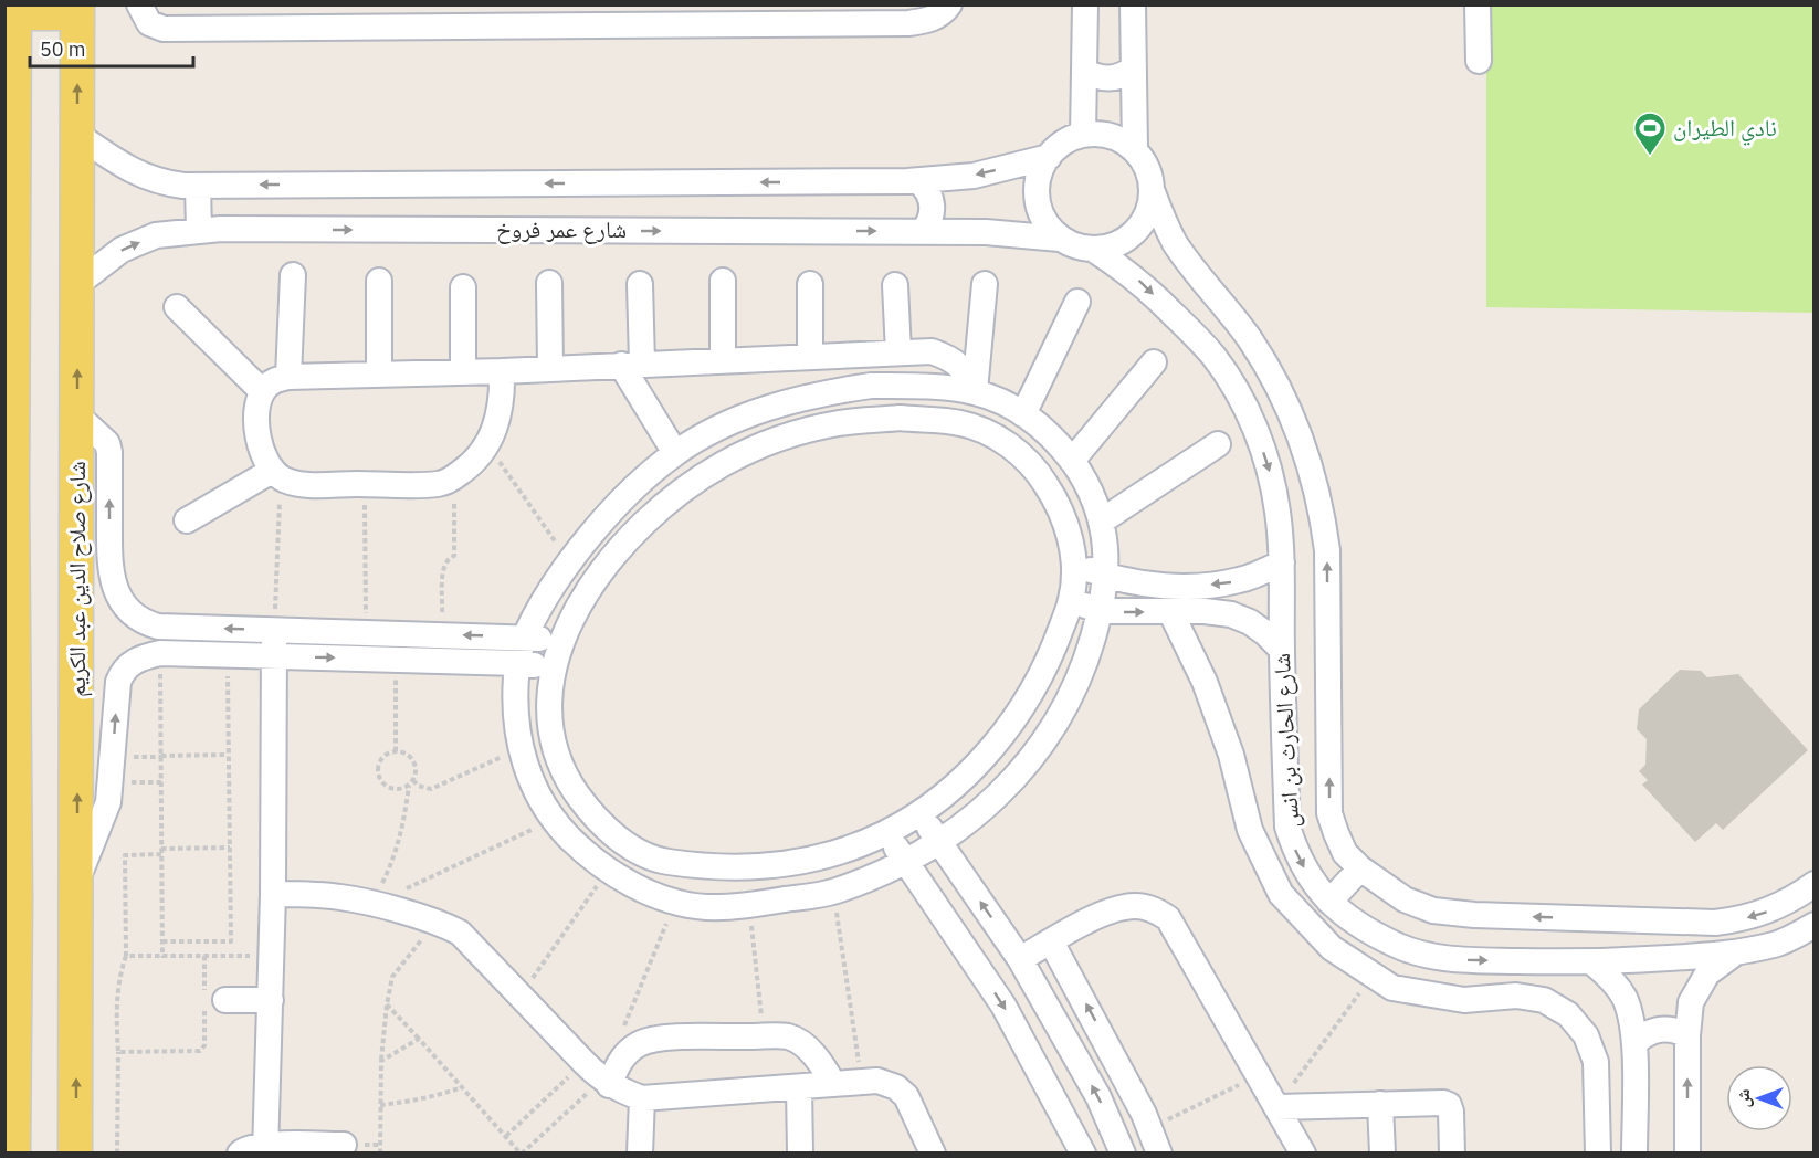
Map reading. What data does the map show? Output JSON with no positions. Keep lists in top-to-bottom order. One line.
{"streets":{"main road":["شارع صلاح الدين عبد الكريم"],"street":["شارع عمر فروخ","شارع الحارث بن انس"]},"crossings":[["شارع عمر فروخ","شارع صلاح الدين عبد الكريم"],["شارع عمر فروخ","شارع الحارث بن انس"]],"places":{"sports":["نادي الطيران"]},"scale_bar":"50 m","north":"left"}
